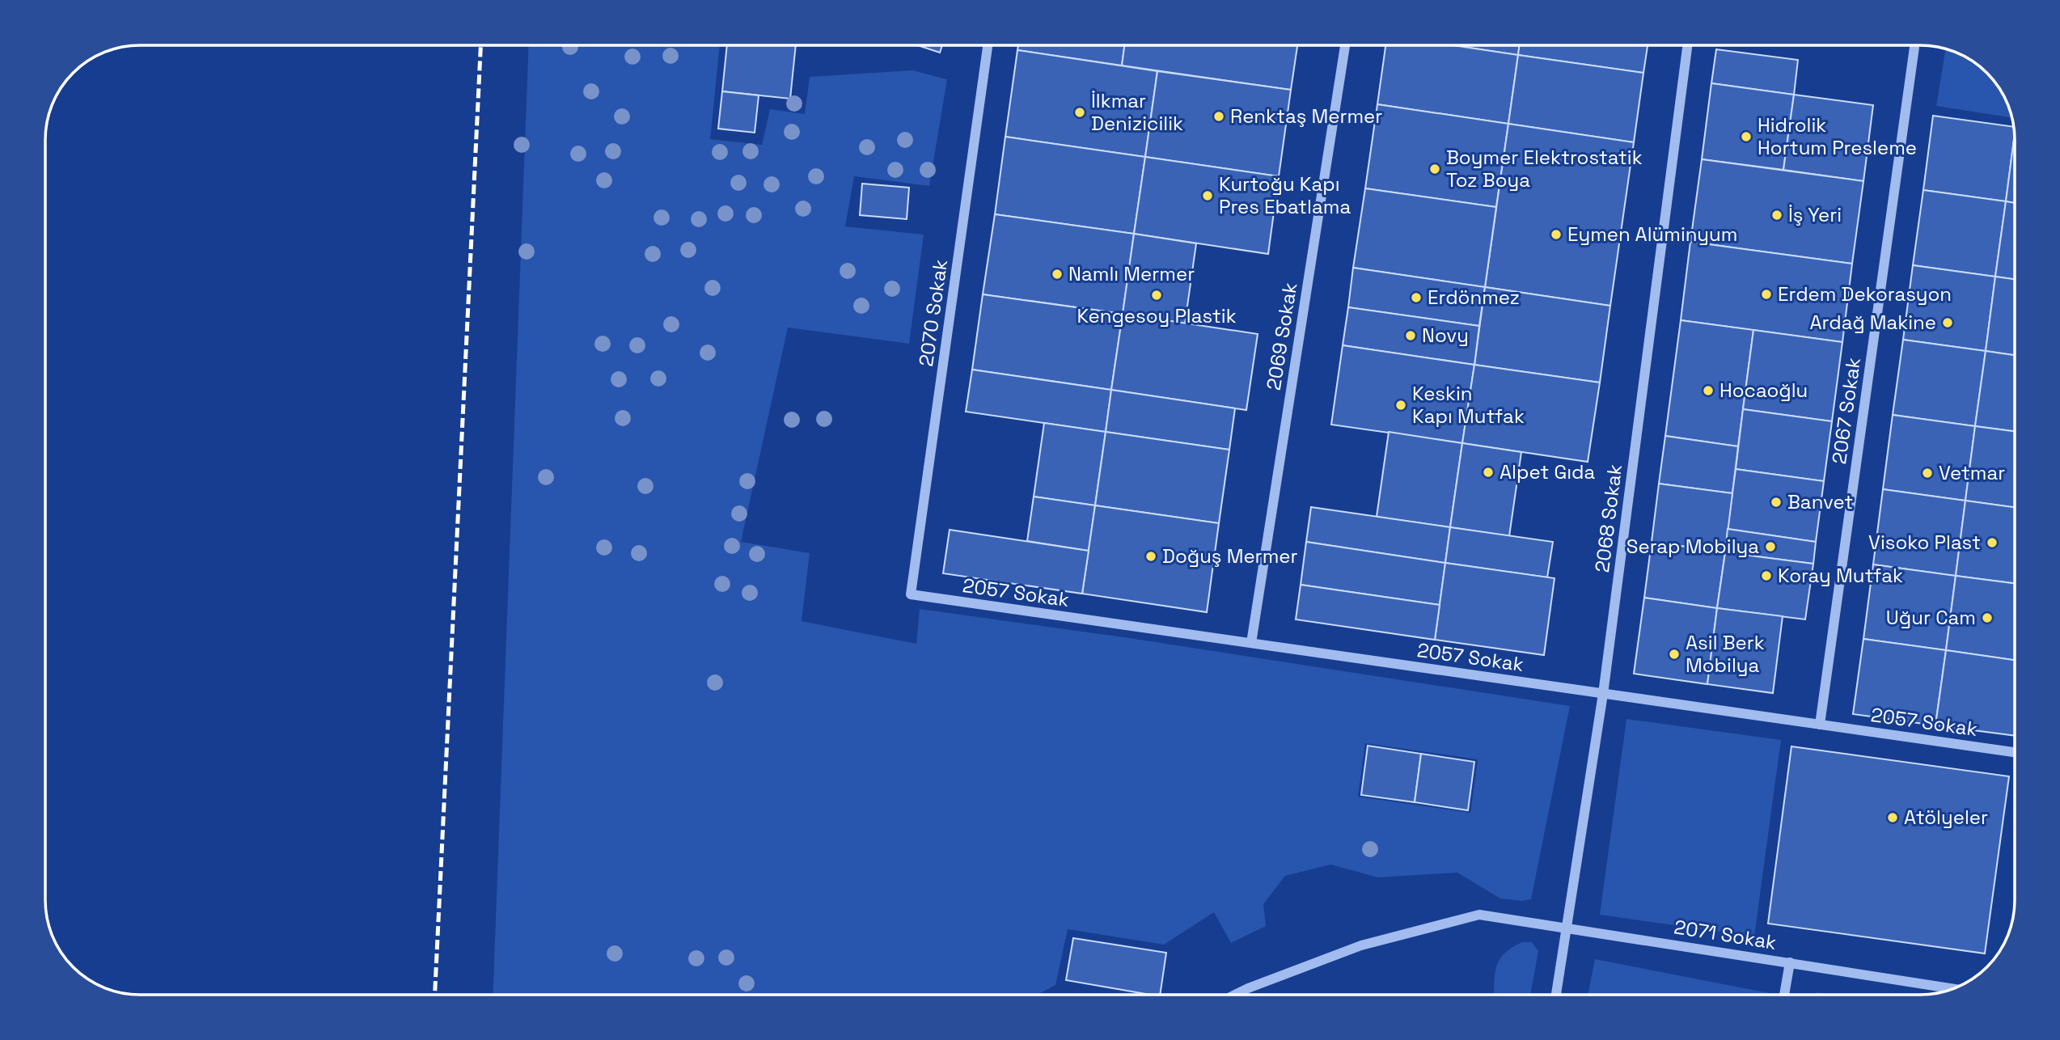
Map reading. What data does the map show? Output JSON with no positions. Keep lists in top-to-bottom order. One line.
{"streets":{"lane":["2070 Sokak","2069 Sokak","2067 Sokak","2068 Sokak","2057 Sokak","2071 Sokak"]},"crossings":[["2070 Sokak","2057 Sokak"],["2069 Sokak","2057 Sokak"],["2067 Sokak","2057 Sokak"],["2068 Sokak","2057 Sokak"],["2068 Sokak","2071 Sokak"]],"places":["İlkmar Denizicilik","Renktaş Mermer","Hidrolik Hortum Presleme","Boymer Elektrostatik Toz Boya","Kurtoğu Kapı Pres Ebatlama","İş Yeri","Eymen Alüminyum","Namlı Mermer","Erdem Dekorasyon","Kengesoy Plastik","Erdönmez","Ardağ Makine","Novy","Hocaoğlu","Keskin Kapı Mutfak","Alpet Gıda","Vetmar","Banvet","Visoko Plast","Serap Mobilya","Doğuş Mermer","Koray Mutfak","Uğur Cam","Asil Berk Mobilya","Atölyeler"]}
